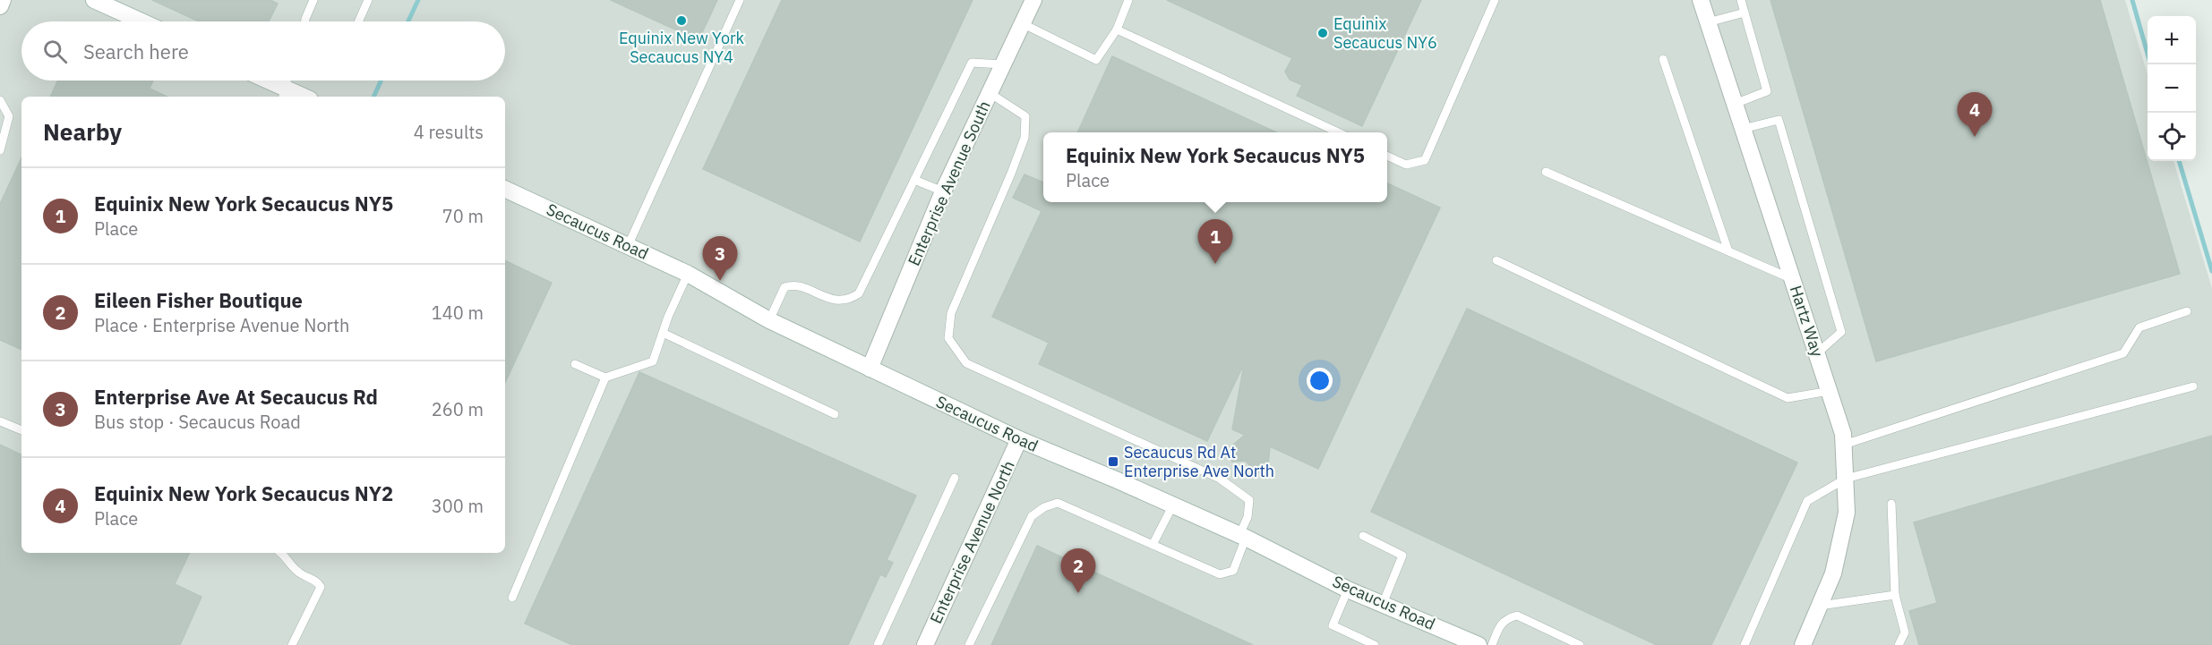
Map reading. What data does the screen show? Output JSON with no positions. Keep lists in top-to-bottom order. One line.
{"streets":{"street":["Enterprise Avenue South","Secaucus Road","Hartz Way","Enterprise Avenue North"]},"crossings":[["Enterprise Avenue South","Secaucus Road"],["Secaucus Road","Enterprise Avenue North"]],"places":{"other":["Equinix New York Secaucus NY4","Equinix Secaucus NY6"],"transit":["Secaucus Rd At Enterprise Ave North"]},"page":{"map_buttons":["+","−"],"search":"Search here","pins":["4","1","3","2"],"heading":["Nearby","4 results"],"popup":["Equinix New York Secaucus NY5","Place"],"list":[{"mark":"1","name":"Equinix New York Secaucus NY5","note":"Place","value":"70 m"},{"mark":"2","name":"Eileen Fisher Boutique","note":"Place · Enterprise Avenue North","value":"140 m"},{"mark":"3","name":"Enterprise Ave At Secaucus Rd","note":"Bus stop · Secaucus Road","value":"260 m"},{"mark":"4","name":"Equinix New York Secaucus NY2","note":"Place","value":"300 m"}]}}
